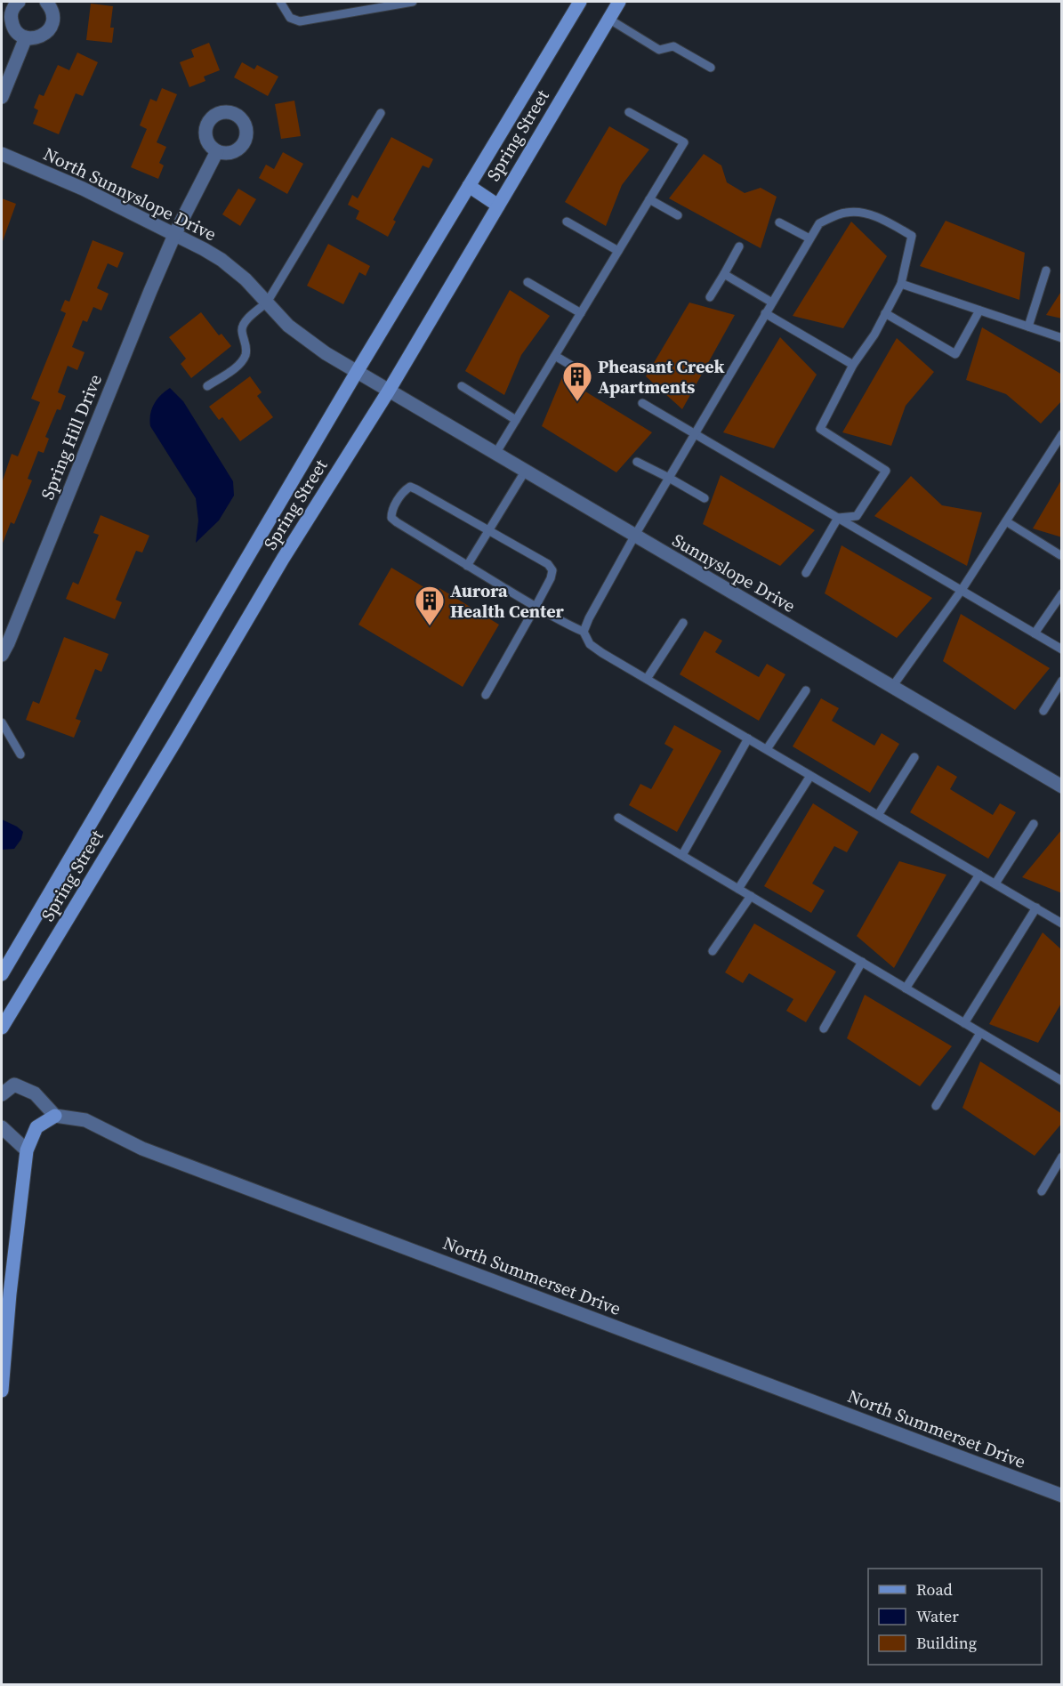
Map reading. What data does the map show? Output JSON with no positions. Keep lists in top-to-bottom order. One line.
{"streets":{"main road":["Spring Street"],"street":["North Sunnyslope Drive","Spring Hill Drive","Sunnyslope Drive","North Summerset Drive"]},"crossings":[["Spring Street","North Sunnyslope Drive"],["Spring Street","Sunnyslope Drive"],["North Sunnyslope Drive","Spring Hill Drive"],["North Sunnyslope Drive","Sunnyslope Drive"]],"places":{"building":["Pheasant Creek Apartments","Aurora Health Center"]},"legend":["Road","Water","Building"]}
